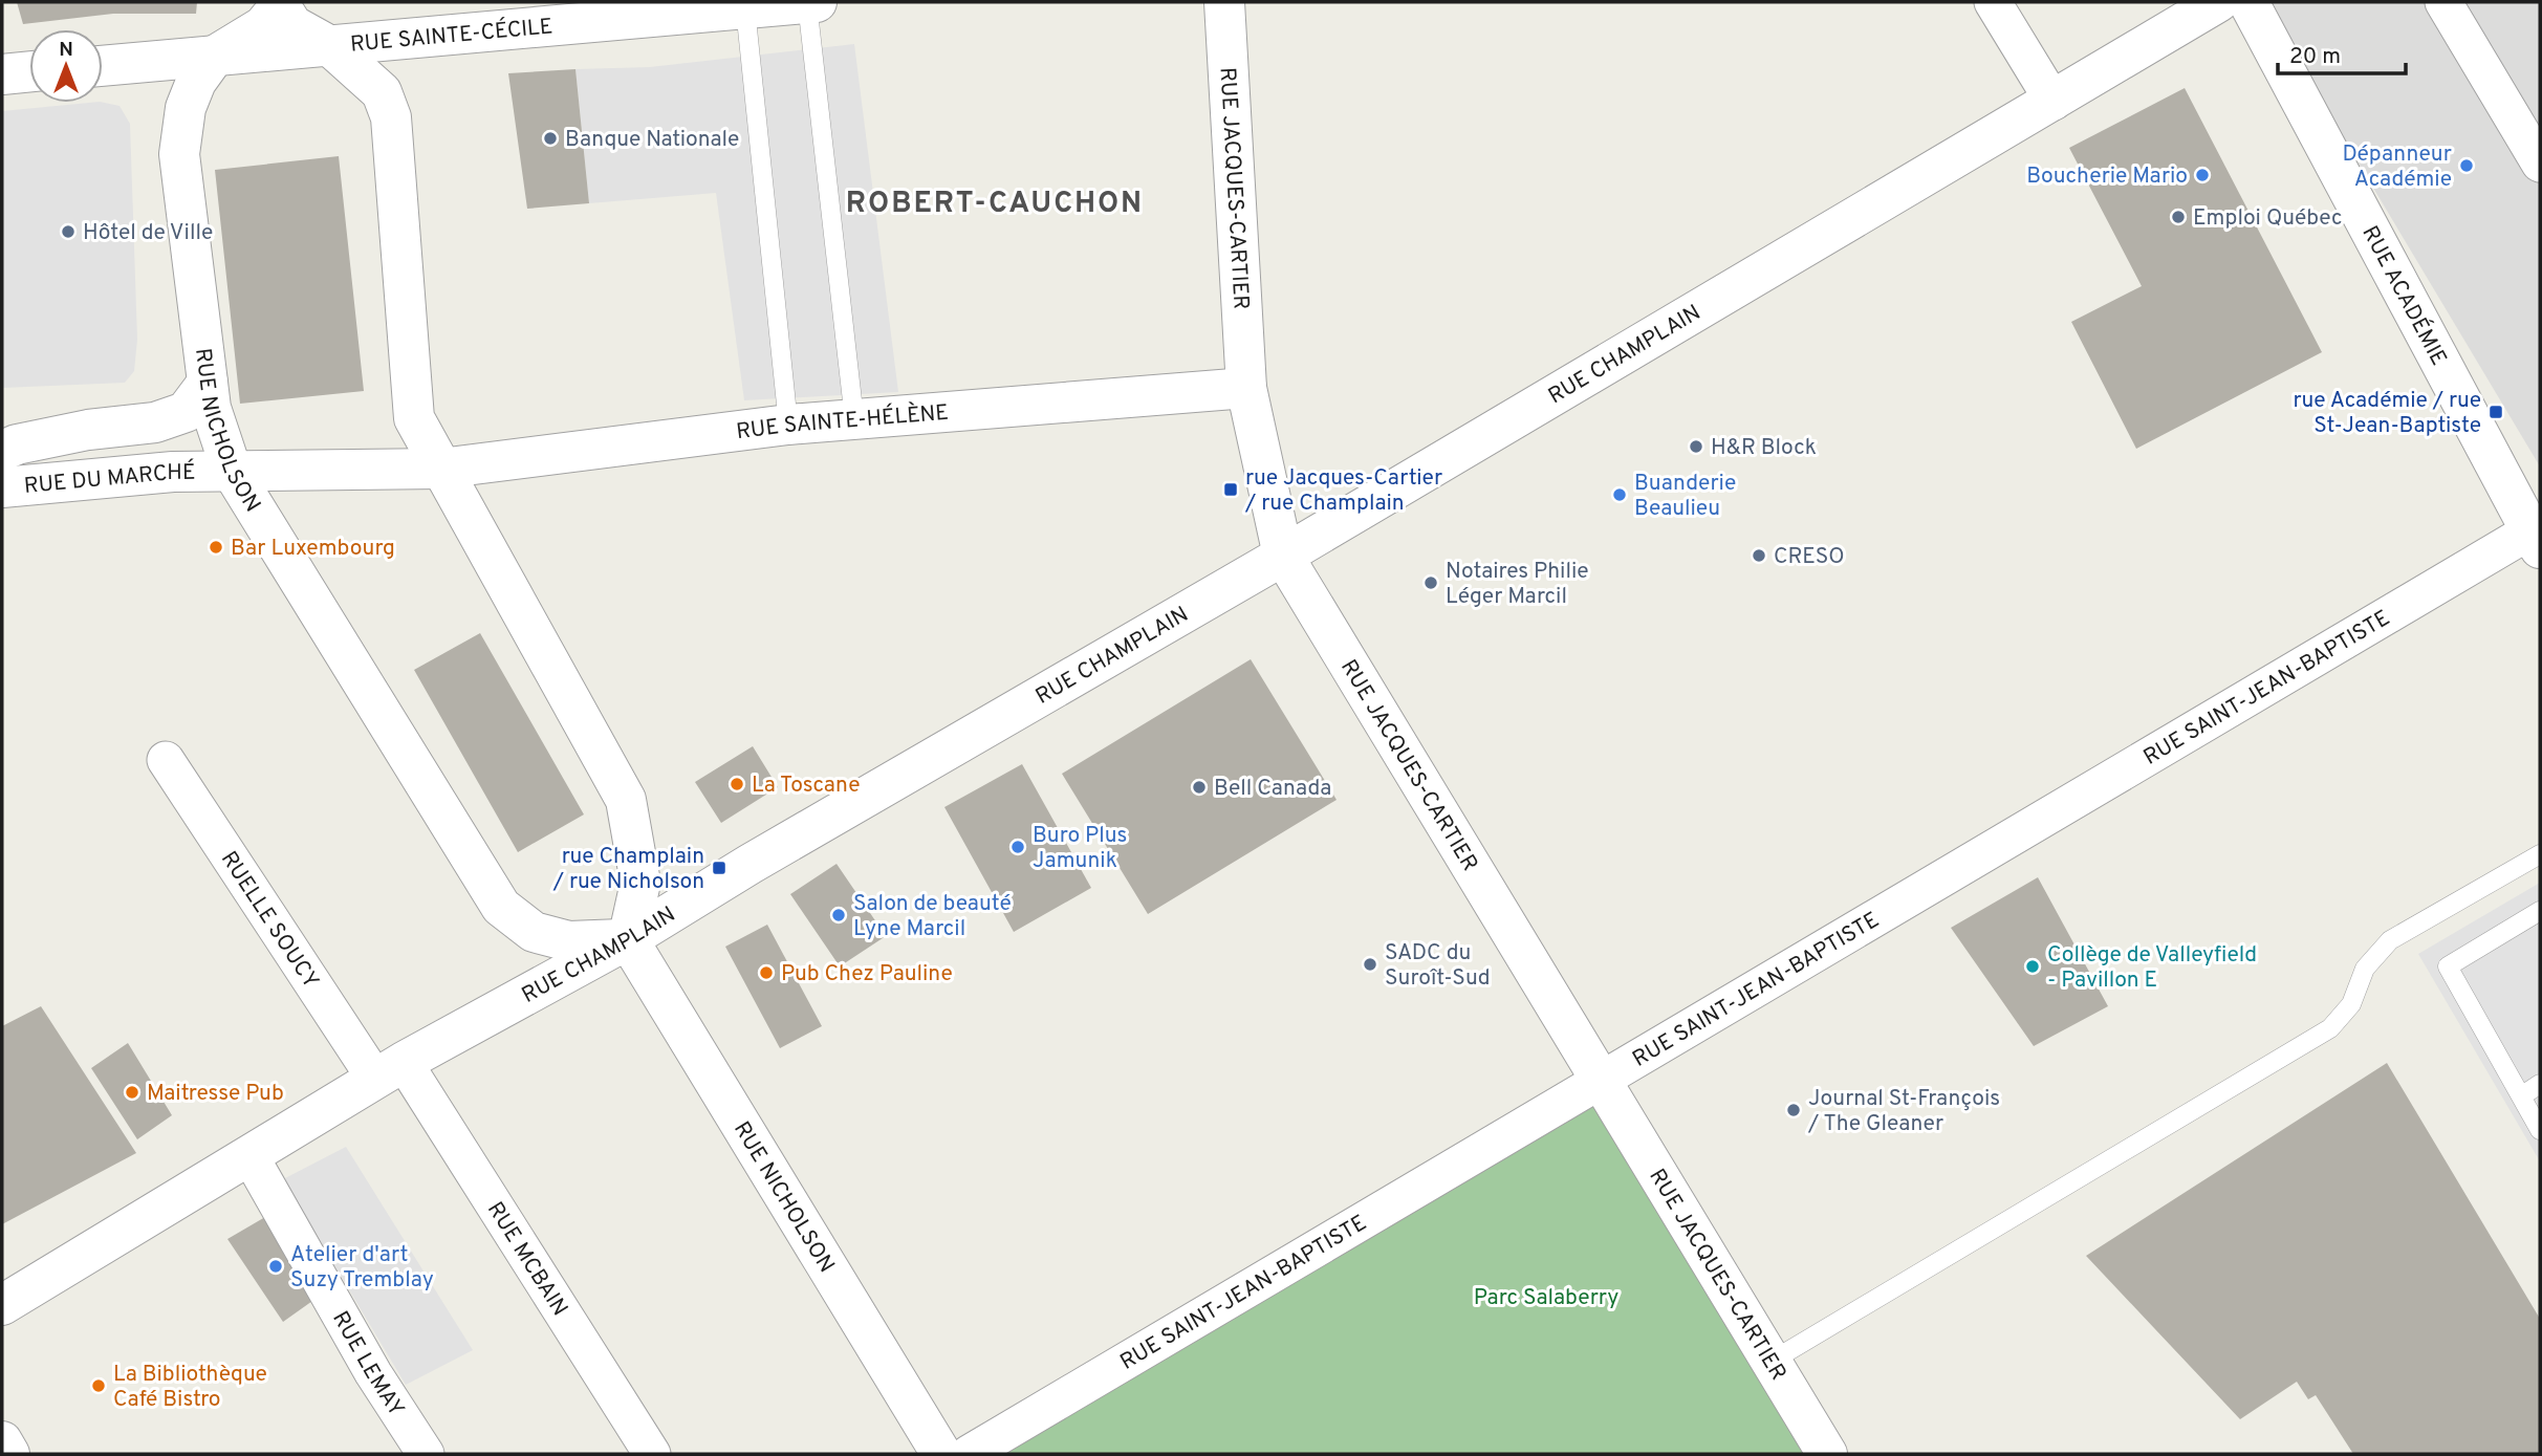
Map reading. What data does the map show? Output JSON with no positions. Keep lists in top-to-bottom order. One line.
{"streets":{"street":["RUE SAINTE-CÉCILE","RUE JACQUES-CARTIER","RUE ACADÉMIE","RUE CHAMPLAIN","RUE SAINTE-HÉLÈNE","RUE NICHOLSON","RUE DU MARCHÉ","RUE SAINT-JEAN-BAPTISTE","RUELLE SOUCY","RUE MCBAIN","RUE LEMAY"]},"crossings":[["RUE SAINTE-CÉCILE","RUE NICHOLSON"],["RUE JACQUES-CARTIER","RUE CHAMPLAIN"],["RUE JACQUES-CARTIER","RUE SAINTE-HÉLÈNE"],["RUE JACQUES-CARTIER","RUE SAINT-JEAN-BAPTISTE"],["RUE ACADÉMIE","RUE SAINT-JEAN-BAPTISTE"],["RUE CHAMPLAIN","RUE NICHOLSON"],["RUE CHAMPLAIN","RUELLE SOUCY"],["RUE CHAMPLAIN","RUE MCBAIN"],["RUE CHAMPLAIN","RUE LEMAY"],["RUE SAINTE-HÉLÈNE","RUE NICHOLSON"],["RUE SAINTE-HÉLÈNE","RUE DU MARCHÉ"],["RUE NICHOLSON","RUE DU MARCHÉ"],["RUELLE SOUCY","RUE MCBAIN"]],"districts":["ROBERT-CAUCHON"],"parks":["Parc Salaberry"],"places":{"other":["Banque Nationale","Dépanneur Académie","Boucherie Mario","Emploi Québec","Hôtel de Ville","H&R Block","Buanderie Beaulieu","Bar Luxembourg","CRESO","Notaires Philie Léger Marcil","La Toscane","Bell Canada","Buro Plus Jamunik","Salon de beauté Lyne Marcil","SADC du Suroît-Sud","Collège de Valleyfield - Pavillon E","Pub Chez Pauline","Maitresse Pub","Journal St-François / The Gleaner","Atelier d'art Suzy Tremblay","La Bibliothèque Café Bistro"],"transit":["rue Académie / rue St-Jean-Baptiste","rue Jacques-Cartier / rue Champlain","rue Champlain / rue Nicholson"]},"scale_bar":"20 m","north":"top"}
